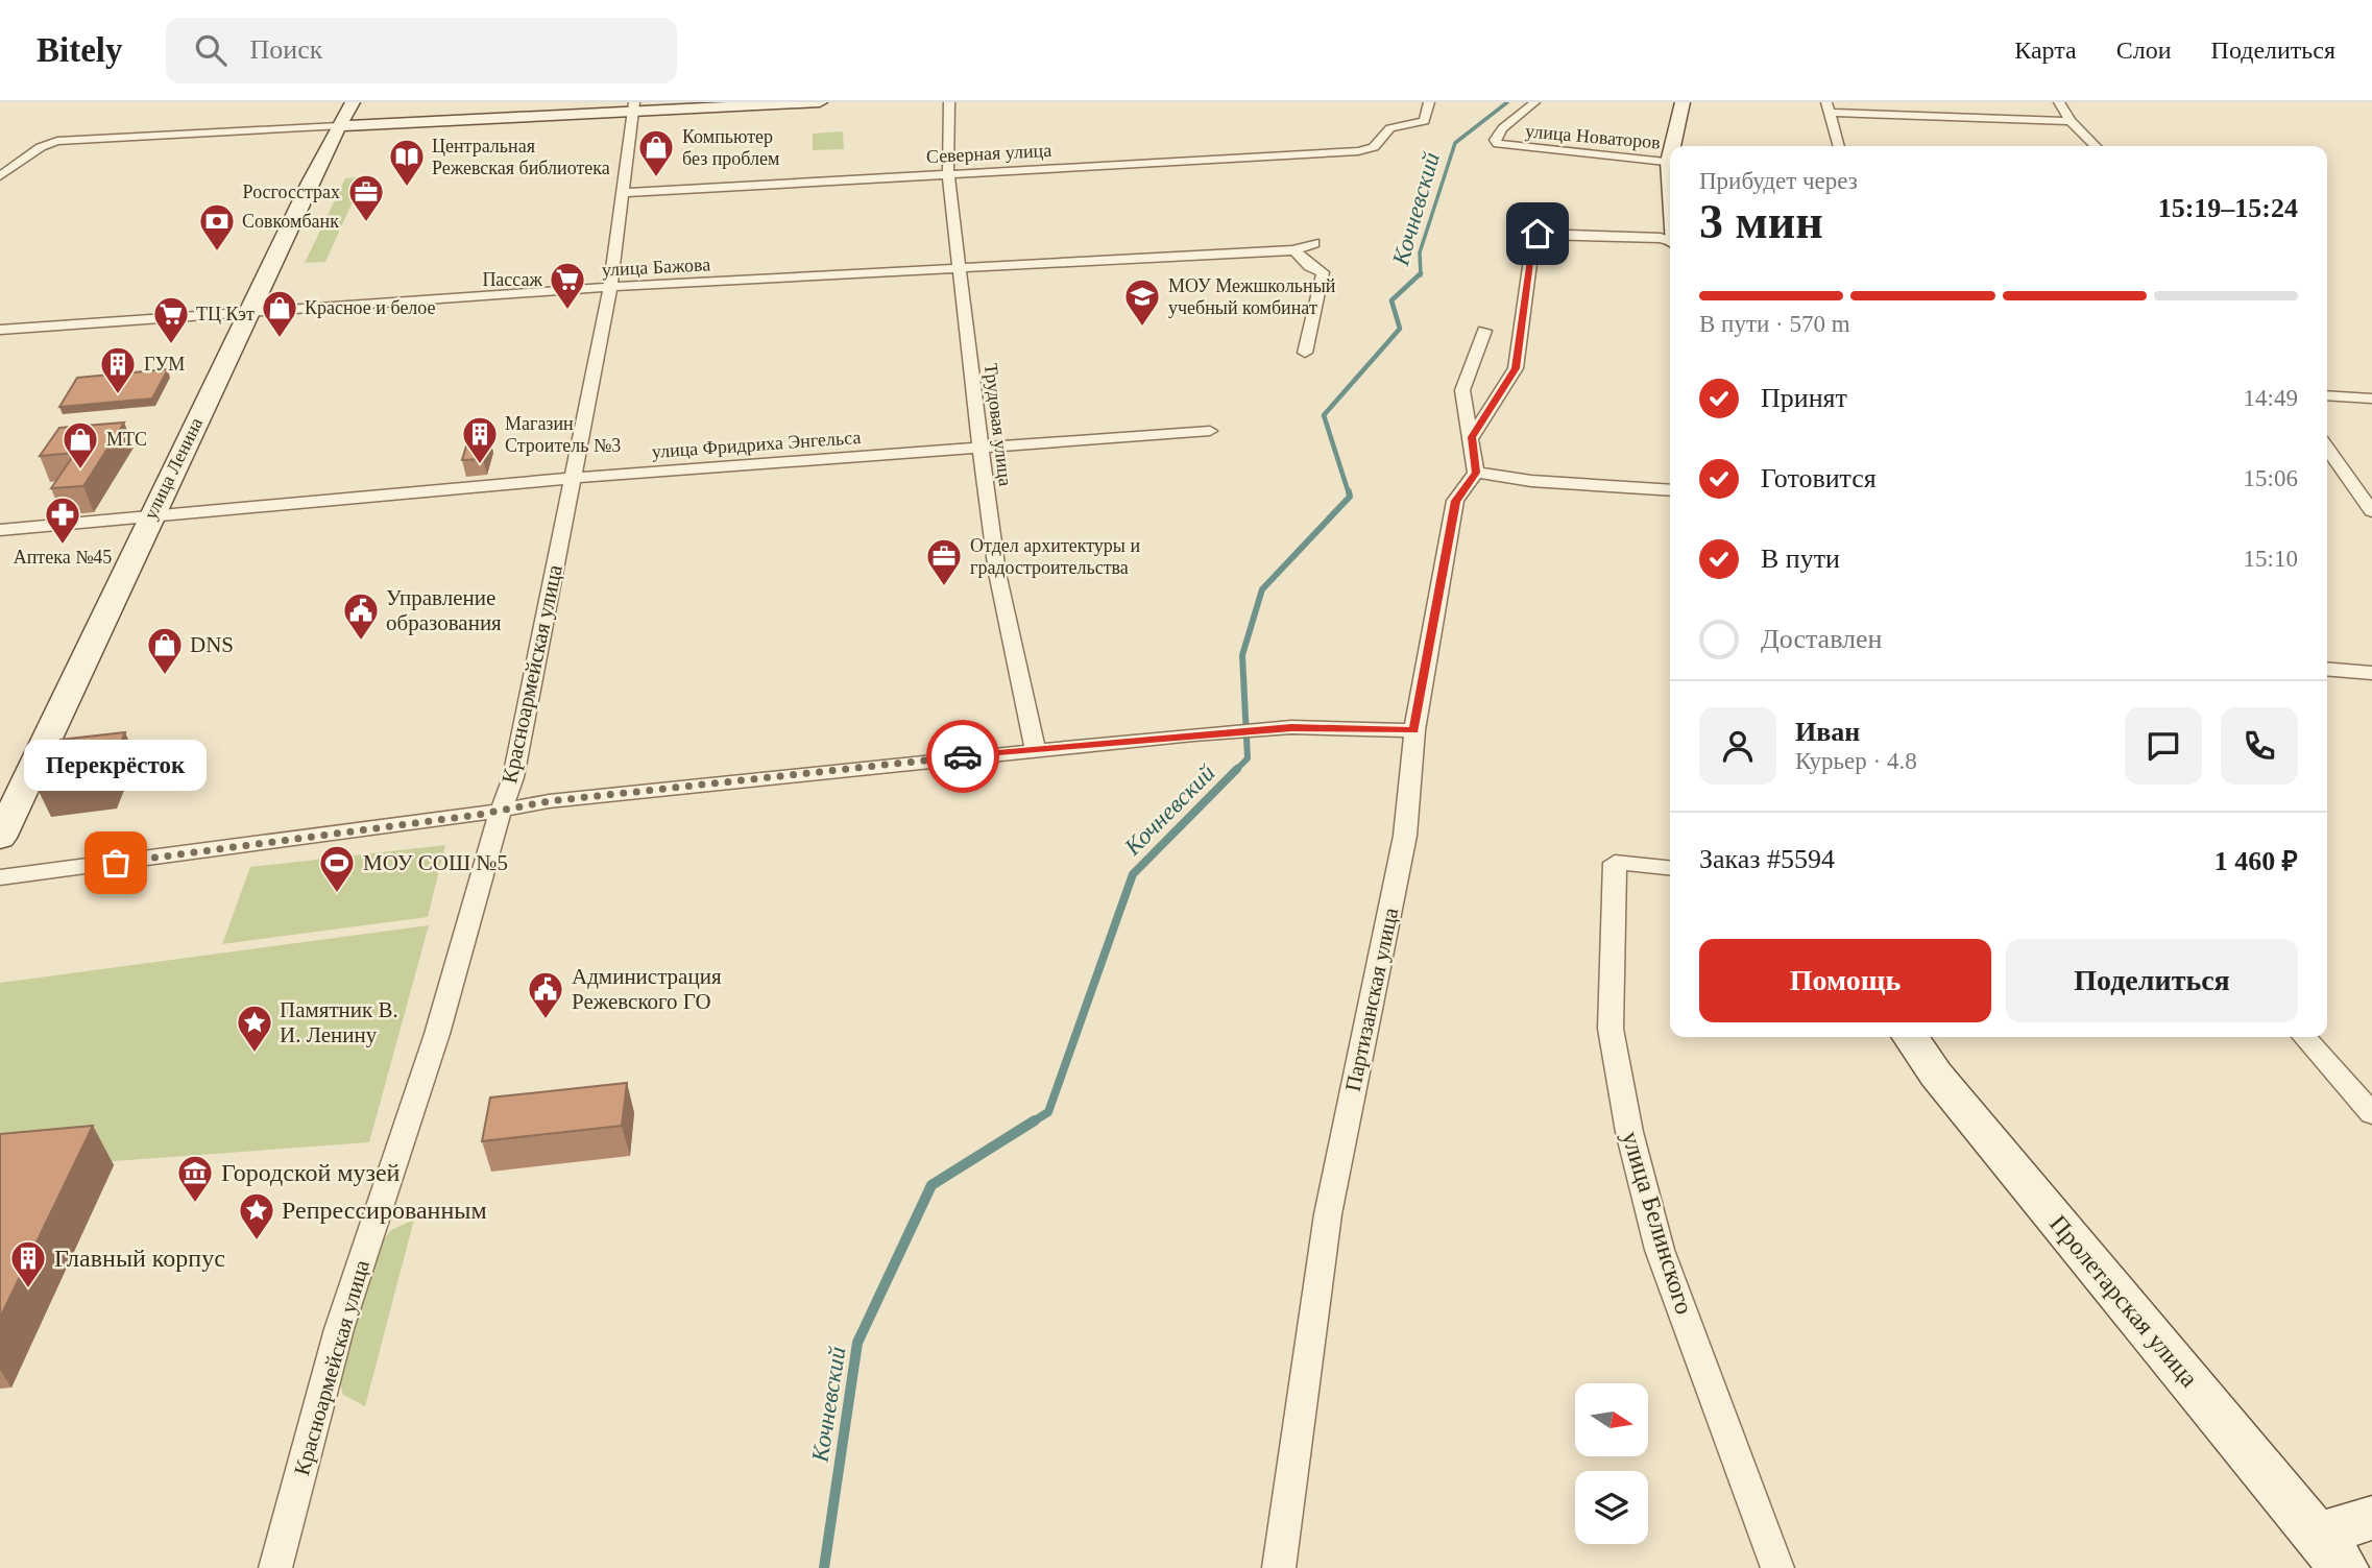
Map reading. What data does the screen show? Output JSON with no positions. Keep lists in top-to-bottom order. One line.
{"streets":{"street":["улица Новаторов","Северная улица","улица Бажова","Трудовая улица","улица Фридриха Энгельса","улица Ленина","Красноармейская улица","Партизанская улица","улица Белинского","Пролетарская улица"]},"crossings":[["Северная улица","Трудовая улица"],["Северная улица","Красноармейская улица"],["улица Бажова","Трудовая улица"],["улица Бажова","улица Ленина"],["улица Бажова","Красноармейская улица"],["Трудовая улица","улица Фридриха Энгельса"],["улица Фридриха Энгельса","улица Ленина"],["улица Фридриха Энгельса","Красноармейская улица"]],"water":["Кочневский"],"places":{"shop":["Компьютер без проблем","Красное и белое","МТС","DNS"],"library":["Центральная Режевская библиотека"],"office":["Росгосстрах","Отдел архитектуры и градостроительства"],"bank":["Совкомбанк"],"supermarket":["Пассаж","ТЦ Кэт"],"school or university":["МОУ Межшкольный учебный комбинат"],"building":["ГУМ","Магазин Строитель №3","Главный корпус"],"pharmacy":["Аптека №45"],"public building":["Управление образования","Администрация Режевского ГО"],"other":["Перекрёсток"],"sports":["МОУ СОШ №5"],"place":["Памятник В. И. Ленину","Репрессированным"],"museum":["Городской музей"]},"north":"right","page":{"header":"Bitely","search":"Поиск","nav":["Карта","Слои","Поделиться"],"heading":["3 мин","Прибудет через","15:19–15:24"],"panel":["Иван","Курьер · 4.8","Заказ #5594","1 460 ₽"],"bar":"В пути · 570 m","list":[["Принят","14:49"],["Готовится","15:06"],["В пути","15:10"],"Доставлен"],"bubble":"Перекрёсток","buttons":["Помощь","Поделиться"]}}
